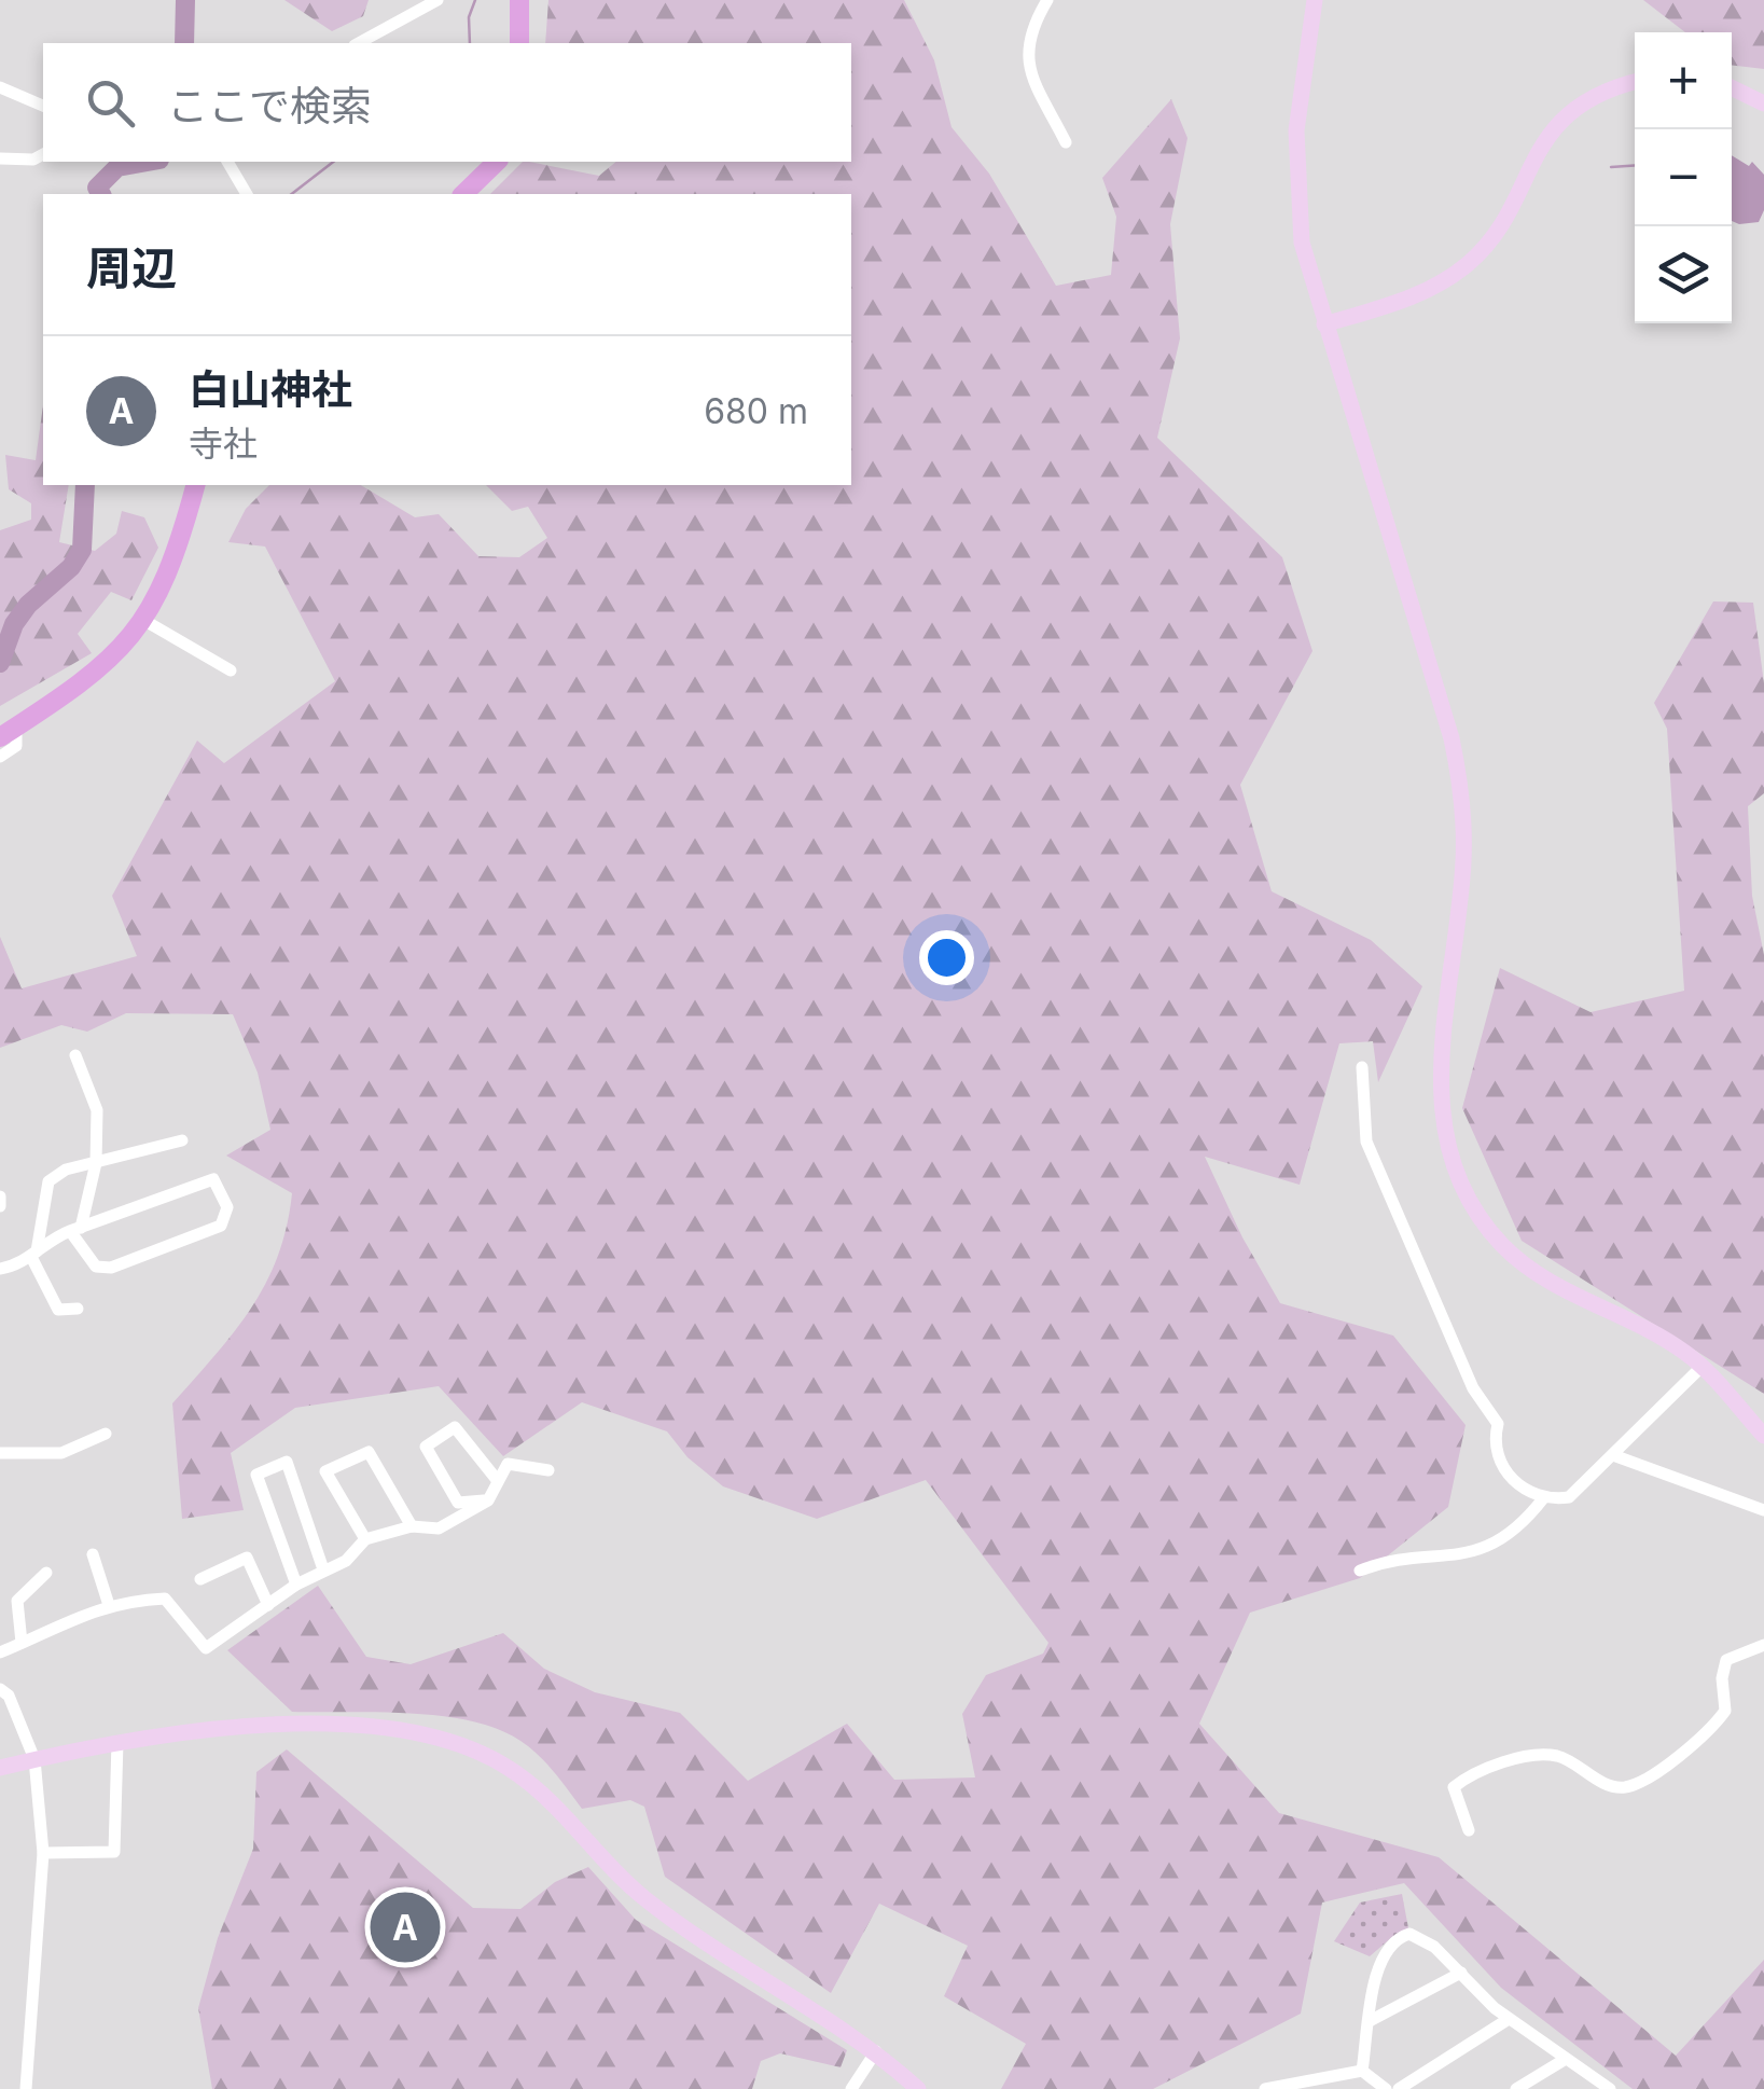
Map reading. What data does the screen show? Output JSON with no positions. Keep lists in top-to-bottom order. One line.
{"page":{"map_buttons":["+","−"],"search":"ここで検索","heading":"周辺","list":[{"mark":"A","name":"白山神社","note":"寺社","value":"680 m"}],"pins":"A"}}
